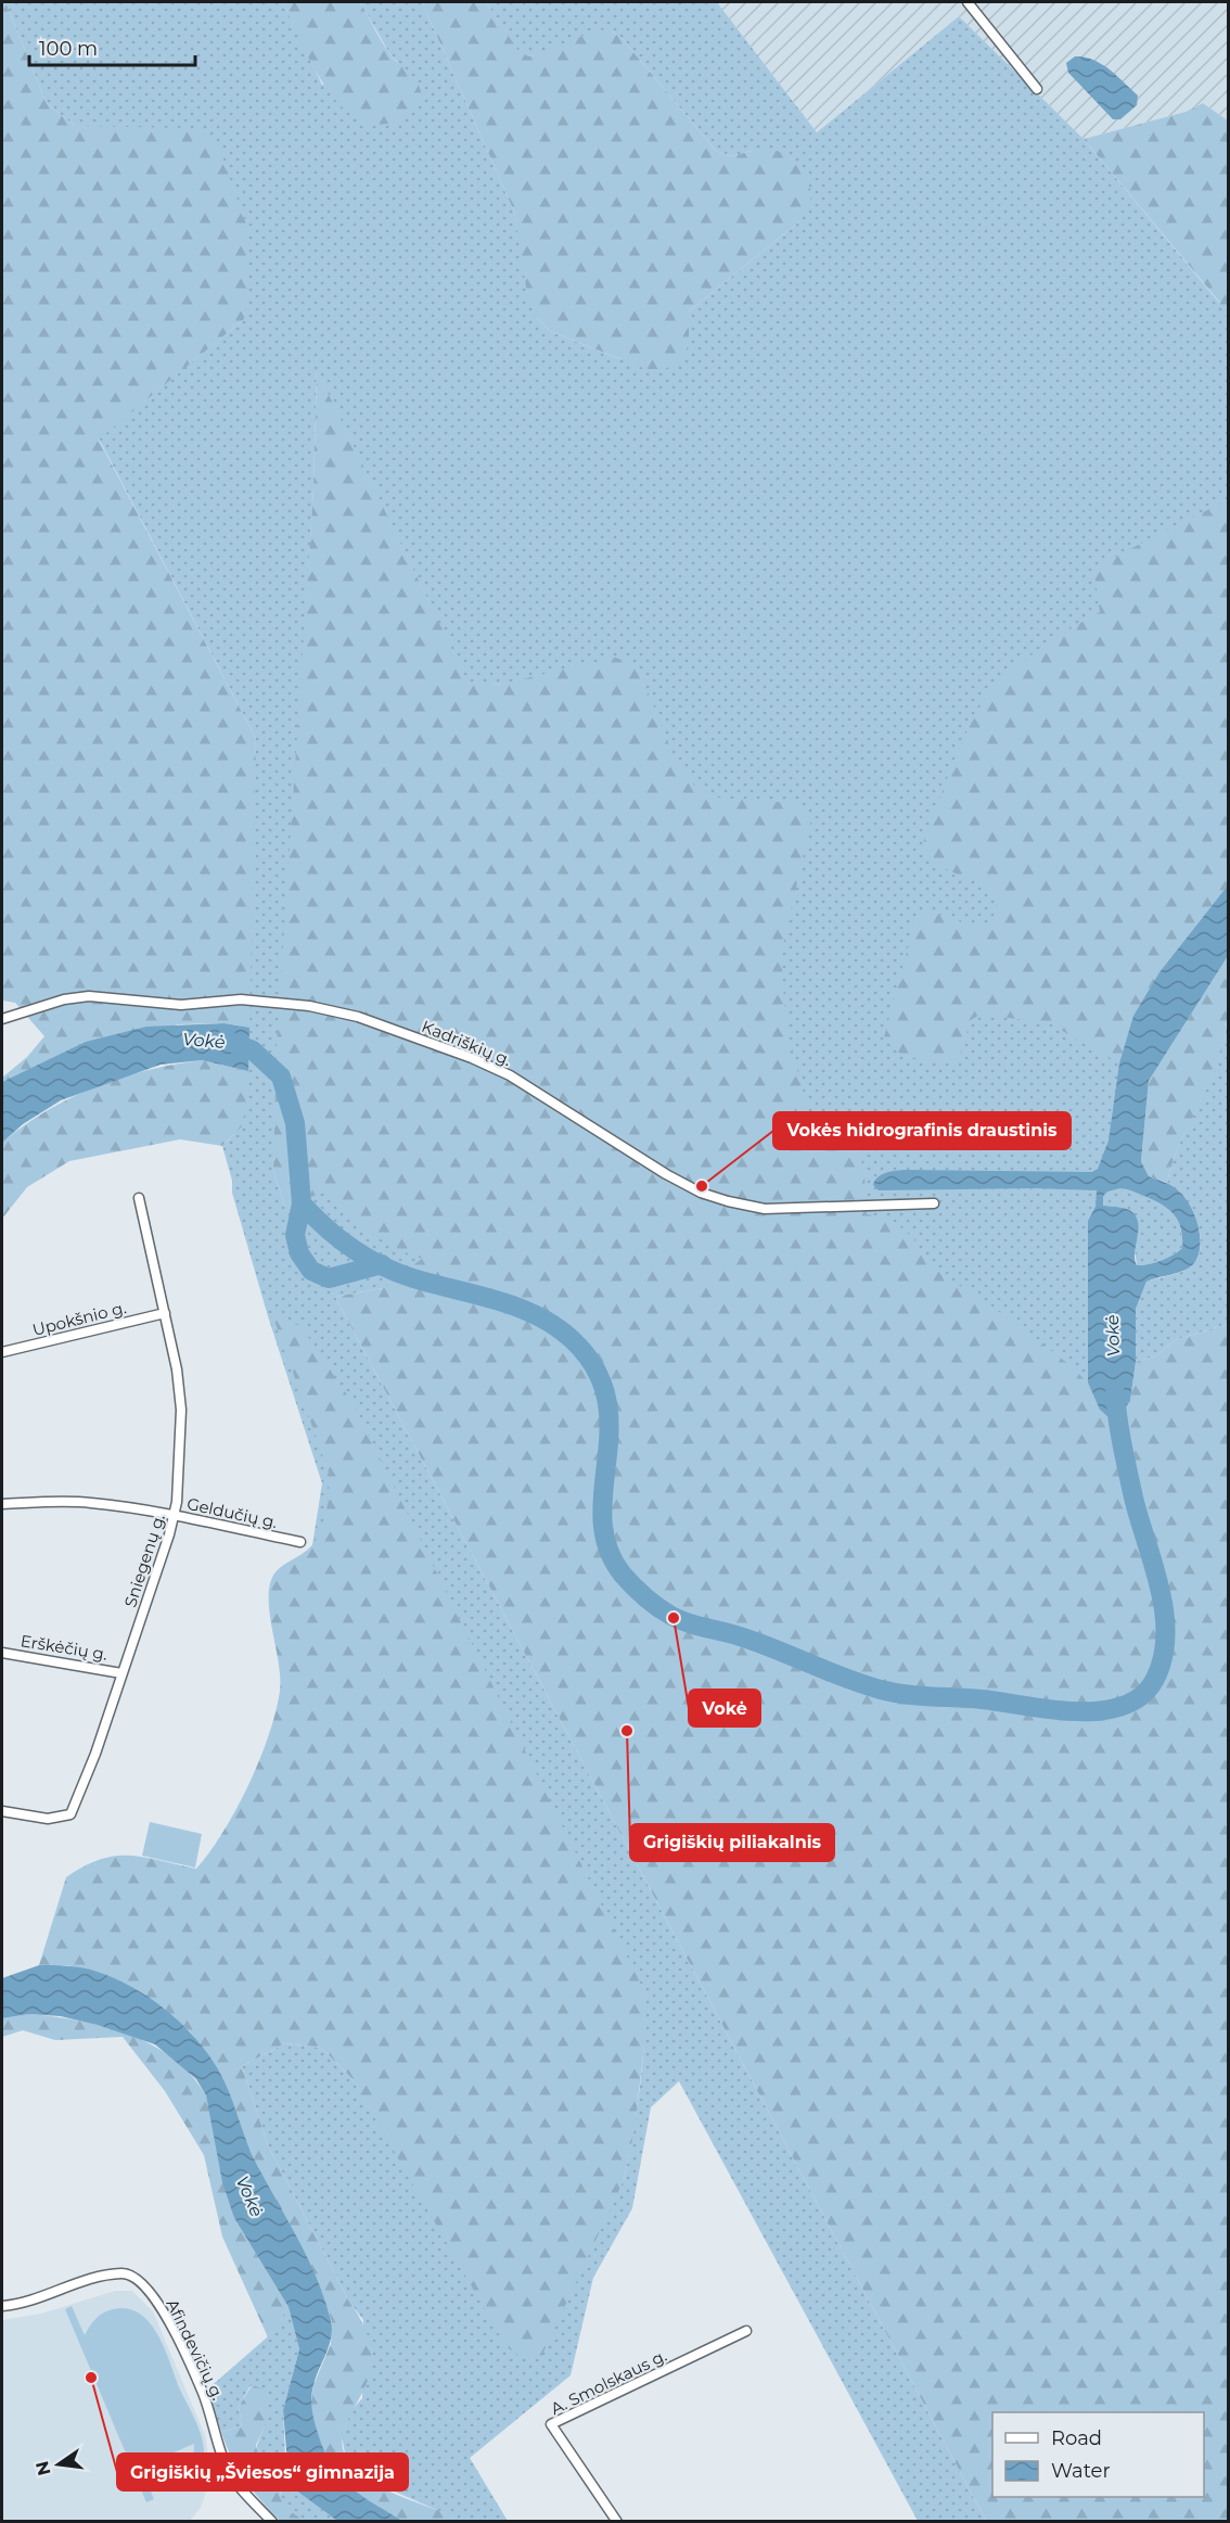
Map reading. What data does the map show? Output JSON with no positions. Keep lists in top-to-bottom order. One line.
{"streets":{"street":["Kadriškių g.","Upokšnio g.","Geldučių g.","Sniegenų g.","Erškėčių g.","Afindevičių g.","A. Smolskaus g."]},"crossings":[["Upokšnio g.","Sniegenų g."],["Geldučių g.","Sniegenų g."],["Sniegenų g.","Erškėčių g."]],"water":["Vokė"],"places":["Vokės hidrografinis draustinis","Vokė","Grigiškių piliakalnis","Grigiškių „Šviesos“ gimnazija"],"legend":["Road","Water"],"scale_bar":"100 m","north":"left"}
